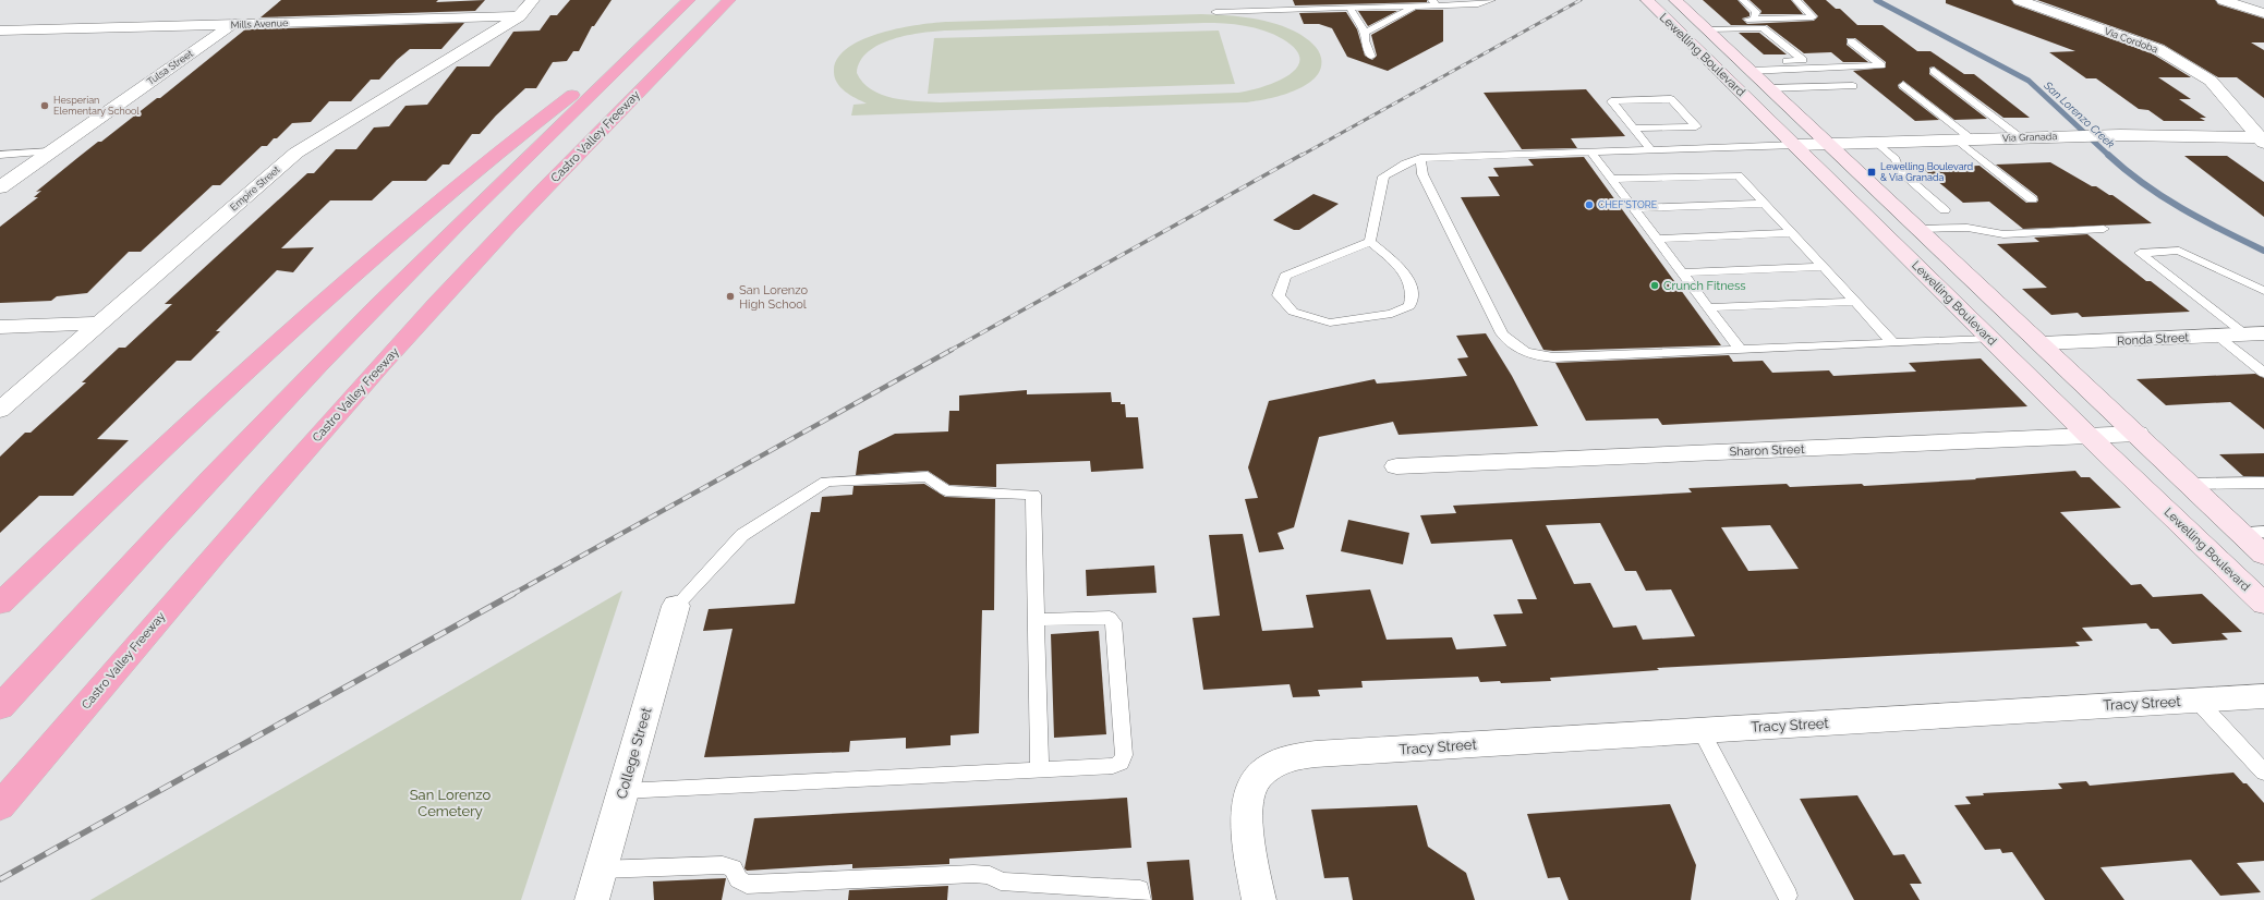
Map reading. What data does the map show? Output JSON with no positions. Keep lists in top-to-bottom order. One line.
{"streets":{"highway":["Castro Valley Freeway"],"main road":["Lewelling Boulevard"],"street":["Mills Avenue","Via Cordoba","Tulsa Street","Via Granada","Empire Street","Ronda Street","Sharon Street","Tracy Street","College Street"]},"crossings":[["Mills Avenue","Tulsa Street"],["Mills Avenue","Empire Street"],["Via Cordoba","Via Granada"],["Lewelling Boulevard","Via Granada"],["Lewelling Boulevard","Ronda Street"],["Lewelling Boulevard","Sharon Street"]],"water":["San Lorenzo Creek"],"parks":["San Lorenzo Cemetery"],"places":{"other":["Hesperian Elementary School","CHEF'STORE","Crunch Fitness","San Lorenzo High School"],"transit":["Lewelling Boulevard & Via Granada"]}}
